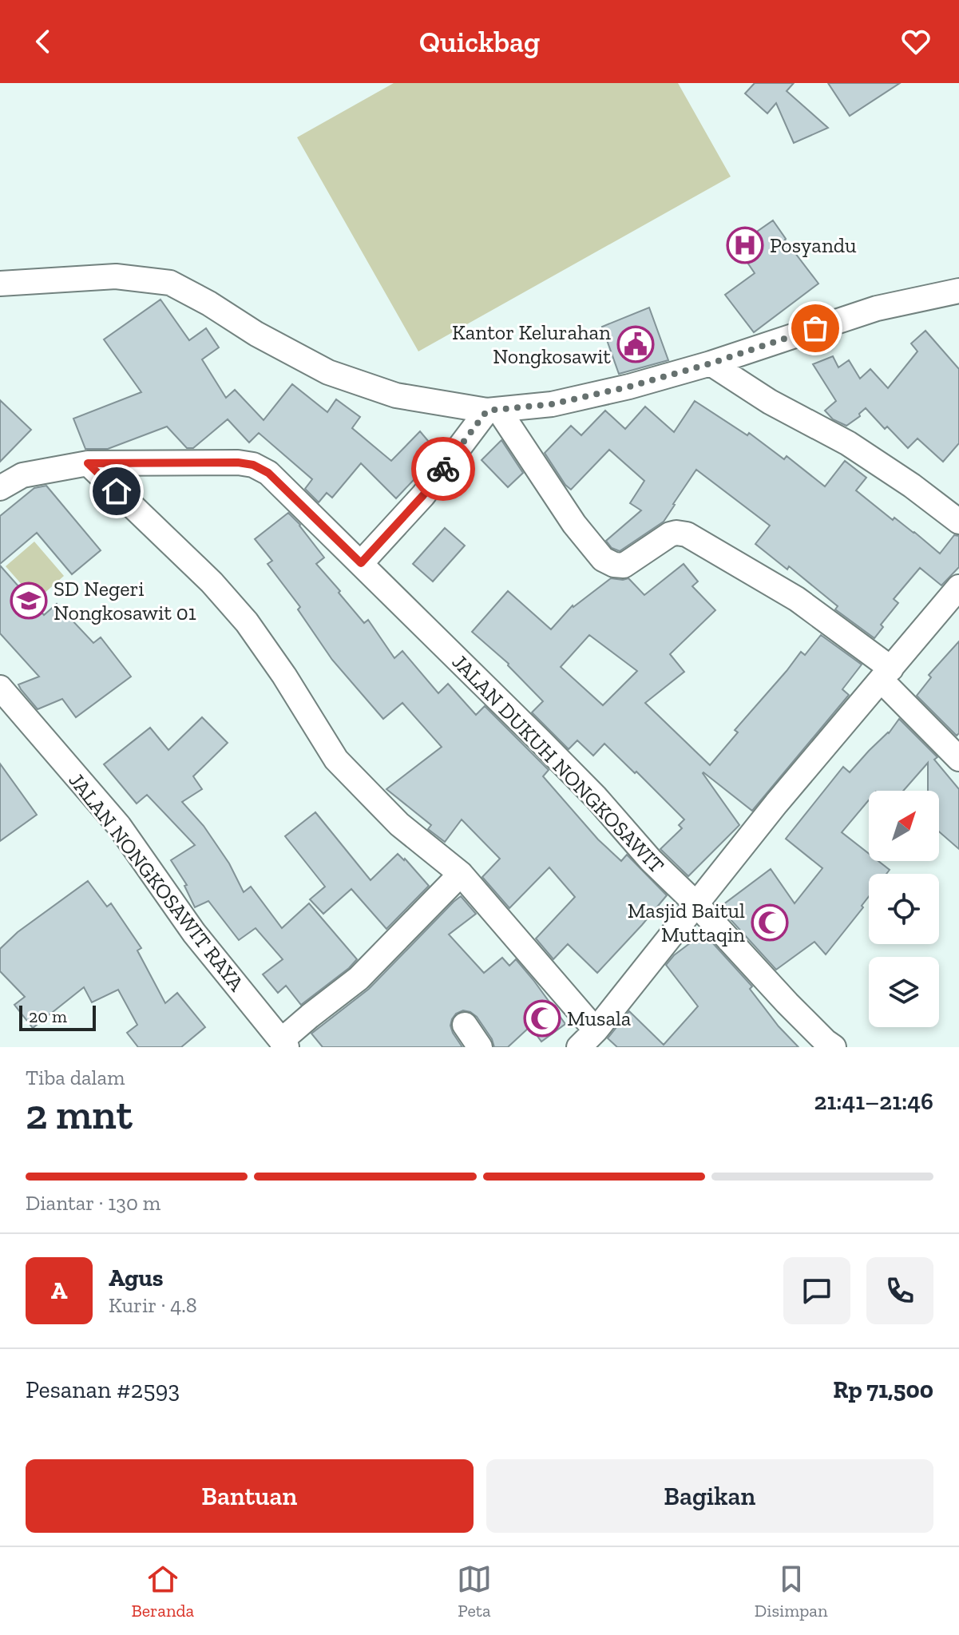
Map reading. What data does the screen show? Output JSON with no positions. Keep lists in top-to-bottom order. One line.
{"streets":{"street":["JALAN DUKUH NONGKOSAWIT","JALAN NONGKOSAWIT RAYA"]},"places":{"hospital":["Posyandu"],"public building":["Kantor Kelurahan Nongkosawit"],"school or university":["SD Negeri Nongkosawit 01"],"mosque":["Masjid Baitul Muttaqin","Musala"]},"scale_bar":"20 m","north":"top right","page":{"header":"Quickbag","scale":"20 m","heading":["2 mnt","Tiba dalam","21:41–21:46"],"panel":["Agus","Kurir · 4.8","Pesanan #2593","Rp 71,500"],"bar":"Diantar · 130 m","round":"A","buttons":["Bantuan","Bagikan"],"tabs":["Beranda","Peta","Disimpan"]}}
